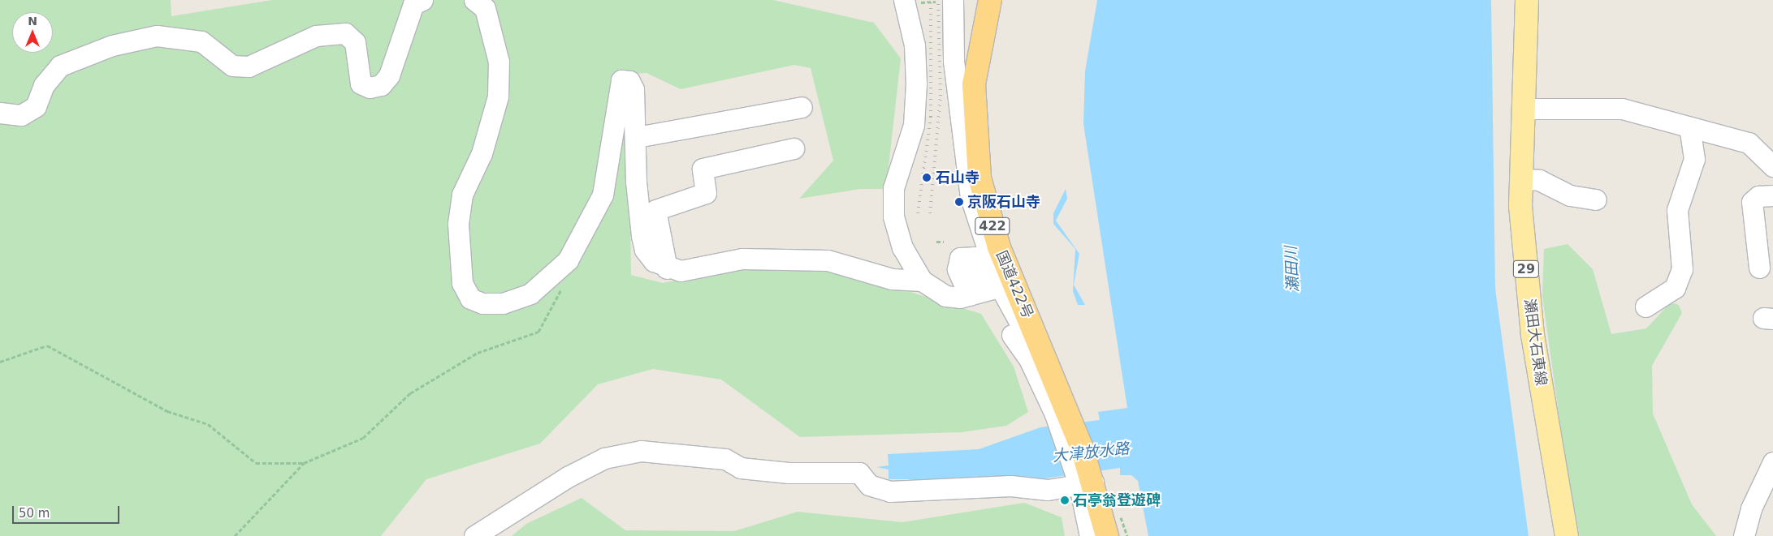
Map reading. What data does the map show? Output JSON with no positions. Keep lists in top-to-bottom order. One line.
{"streets":{"highway":["422","国道422号"],"main road":["29","瀬田大石東線"]},"water":["瀬田川","大津放水路"],"places":["石山寺","京阪石山寺","石亭翁登遊碑"],"scale_bar":"50 m","north":"top"}
